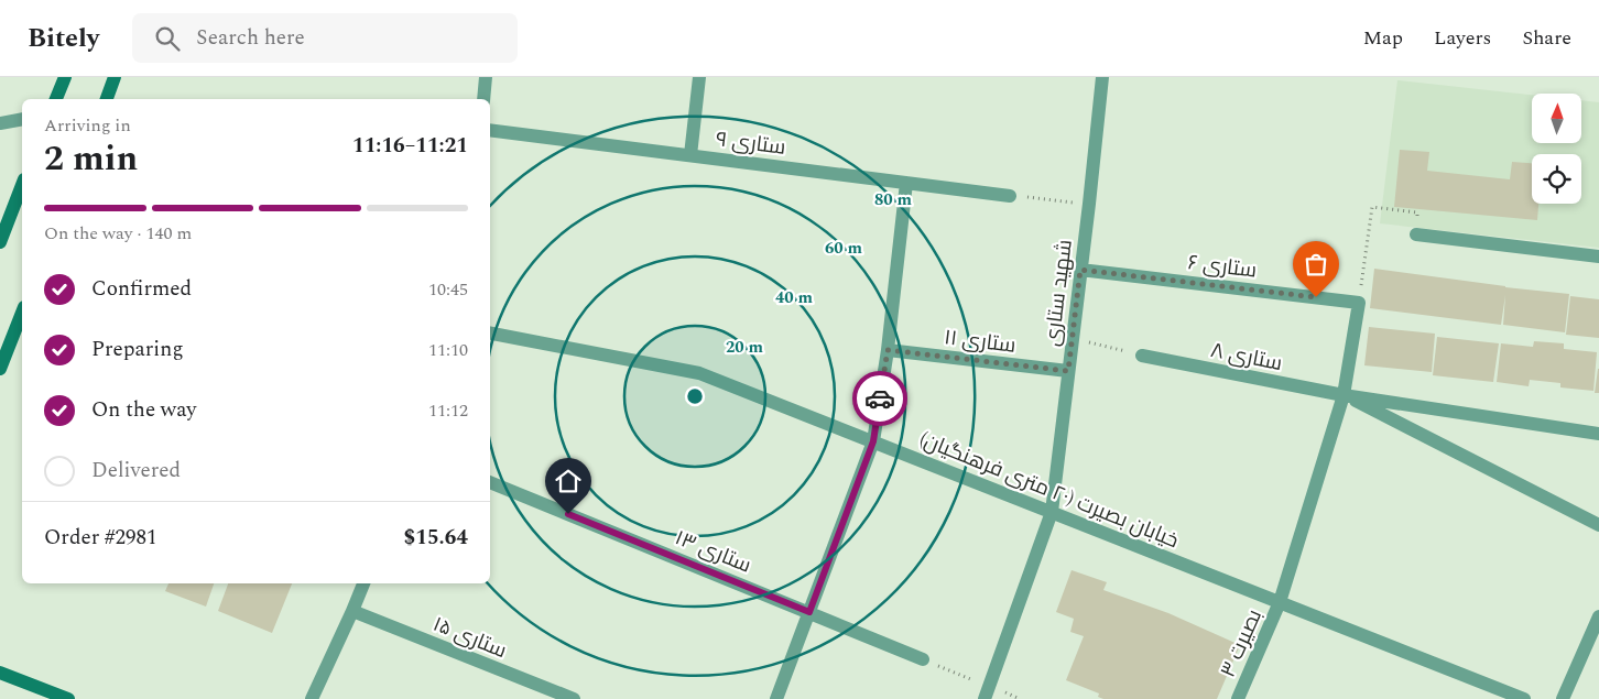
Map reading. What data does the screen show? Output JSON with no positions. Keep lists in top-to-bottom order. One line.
{"streets":{"street":["ستاری ۹","ستاری ۶","شهید ستاری","ستاری ۱۱","ستاری ۸","خیابان بصیرت (۲۰ متری فرهنگیان)","ستاری ۱۳","ستاری ۱۵","بصیرت ۳"]},"crossings":[["ستاری ۶","شهید ستاری"],["ستاری ۶","بصیرت ۳"],["شهید ستاری","ستاری ۱۱"],["شهید ستاری","خیابان بصیرت (۲۰ متری فرهنگیان)"],["ستاری ۸","بصیرت ۳"],["خیابان بصیرت (۲۰ متری فرهنگیان)","بصیرت ۳"]],"north":"top","page":{"header":"Bitely","search":"Search here","nav":["Map","Layers","Share"],"heading":["2 min","Arriving in","11:16–11:21"],"panel":["Order #2981","$15.64"],"bar":"On the way · 140 m","list":[["Confirmed","10:45"],["Preparing","11:10"],["On the way","11:12"],"Delivered"]},"rings":["80 m","60 m","40 m","20 m"]}
